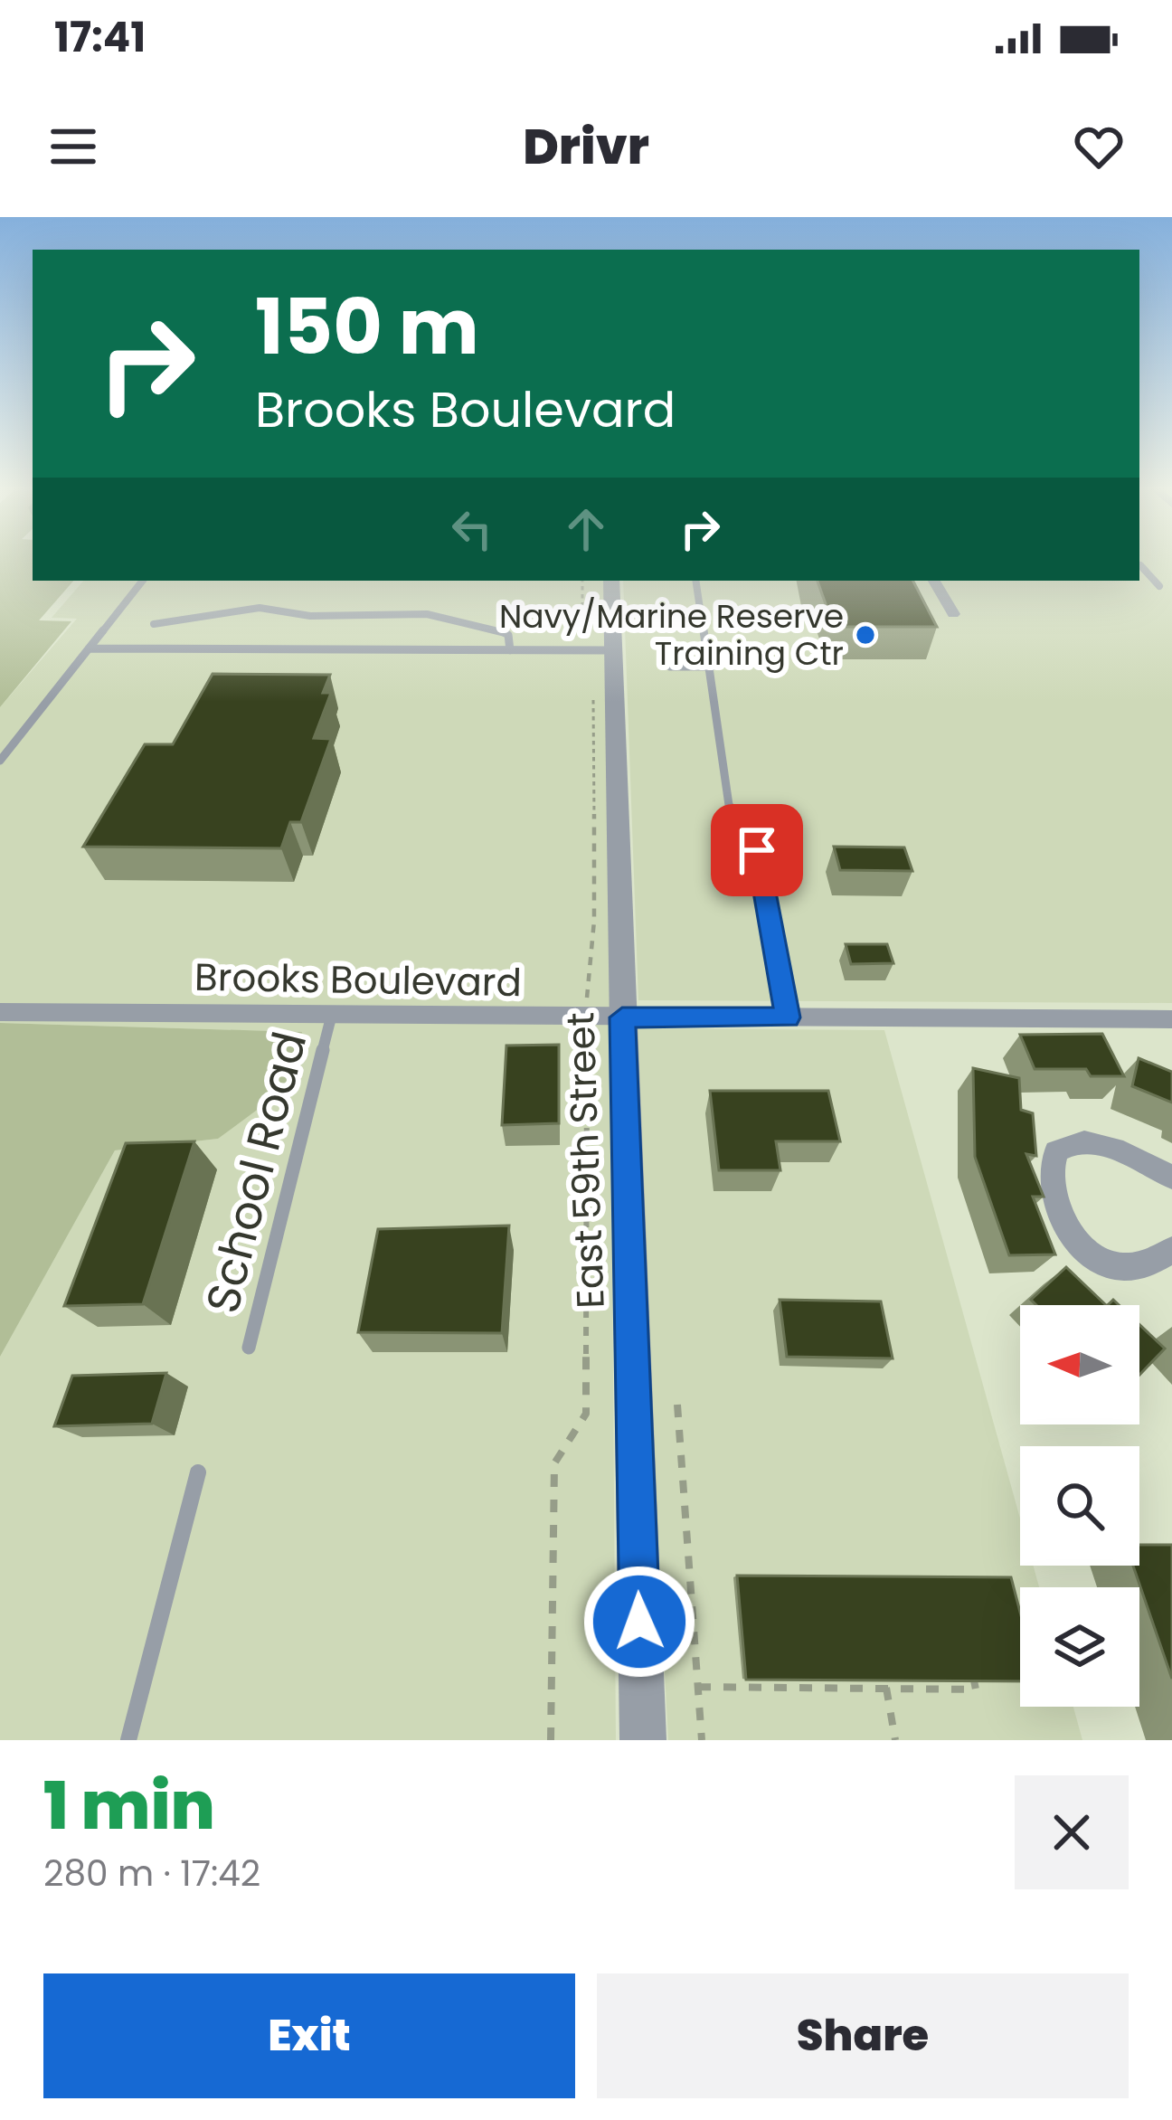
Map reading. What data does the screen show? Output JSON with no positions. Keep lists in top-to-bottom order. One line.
{"streets":{"street":["Brooks Boulevard","East 59th Street"],"lane":["School Road"]},"crossings":[["Brooks Boulevard","East 59th Street"],["Brooks Boulevard","School Road"]],"places":["Navy/Marine Reserve Training Ctr"],"north":"left","page":{"status":"17:41","header":"Drivr","turn":["150 m","Brooks Boulevard"],"heading":["1 min","280 m · 17:42"],"buttons":["Exit","Share"]}}
